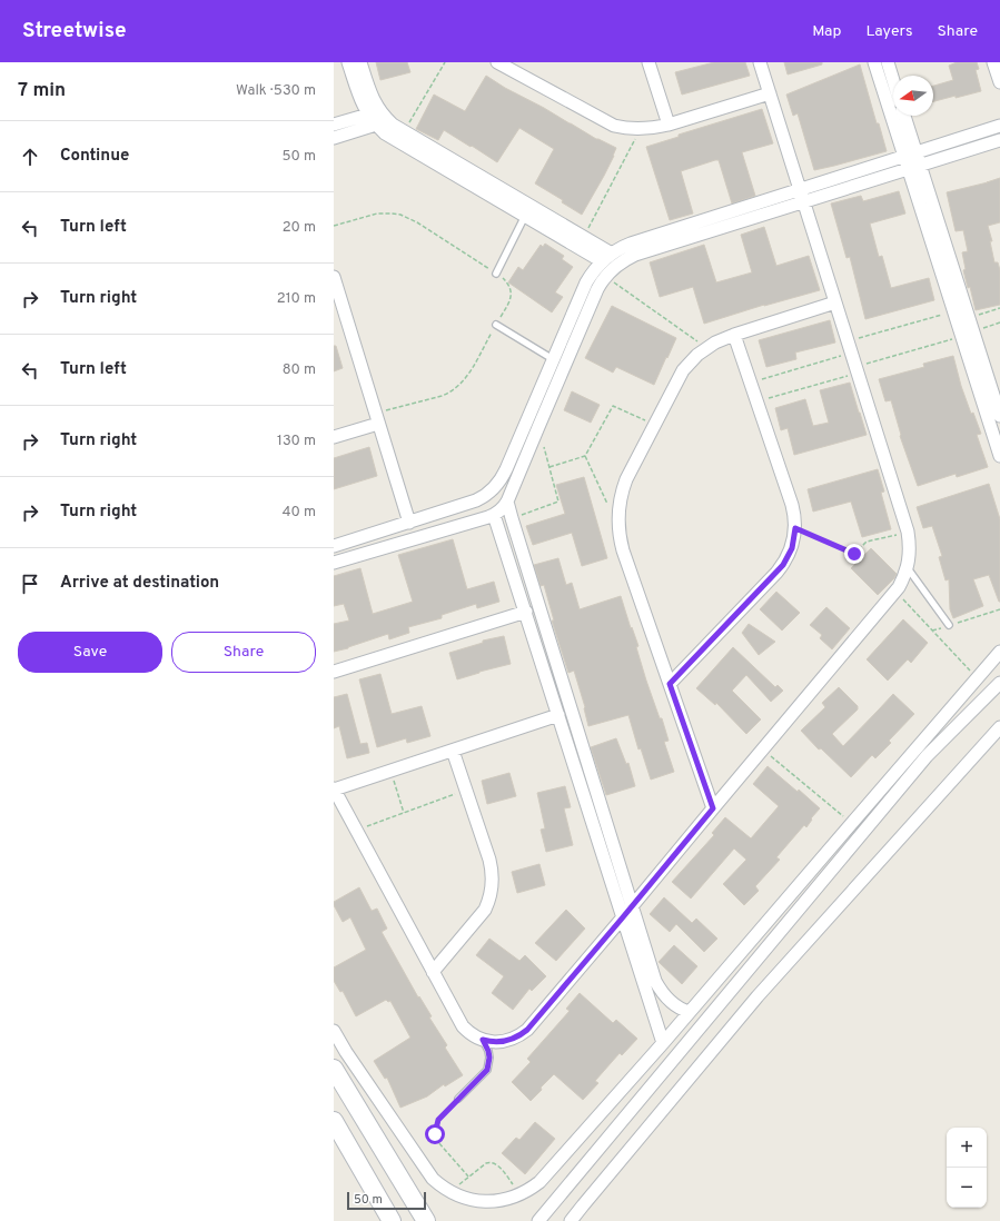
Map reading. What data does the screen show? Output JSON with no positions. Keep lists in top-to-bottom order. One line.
{"scale_bar":"50 m","north":"left","page":{"header":"Streetwise","nav":["Map","Layers","Share"],"heading":["7 min","Walk · 530 m"],"list":[["Continue","50 m"],["Turn left","20 m"],["Turn right","210 m"],["Turn left","80 m"],["Turn right","130 m"],["Turn right","40 m"],"Arrive at destination"],"buttons":["Save","Share"],"map_buttons":["+","−"],"scale":"50 m"}}
